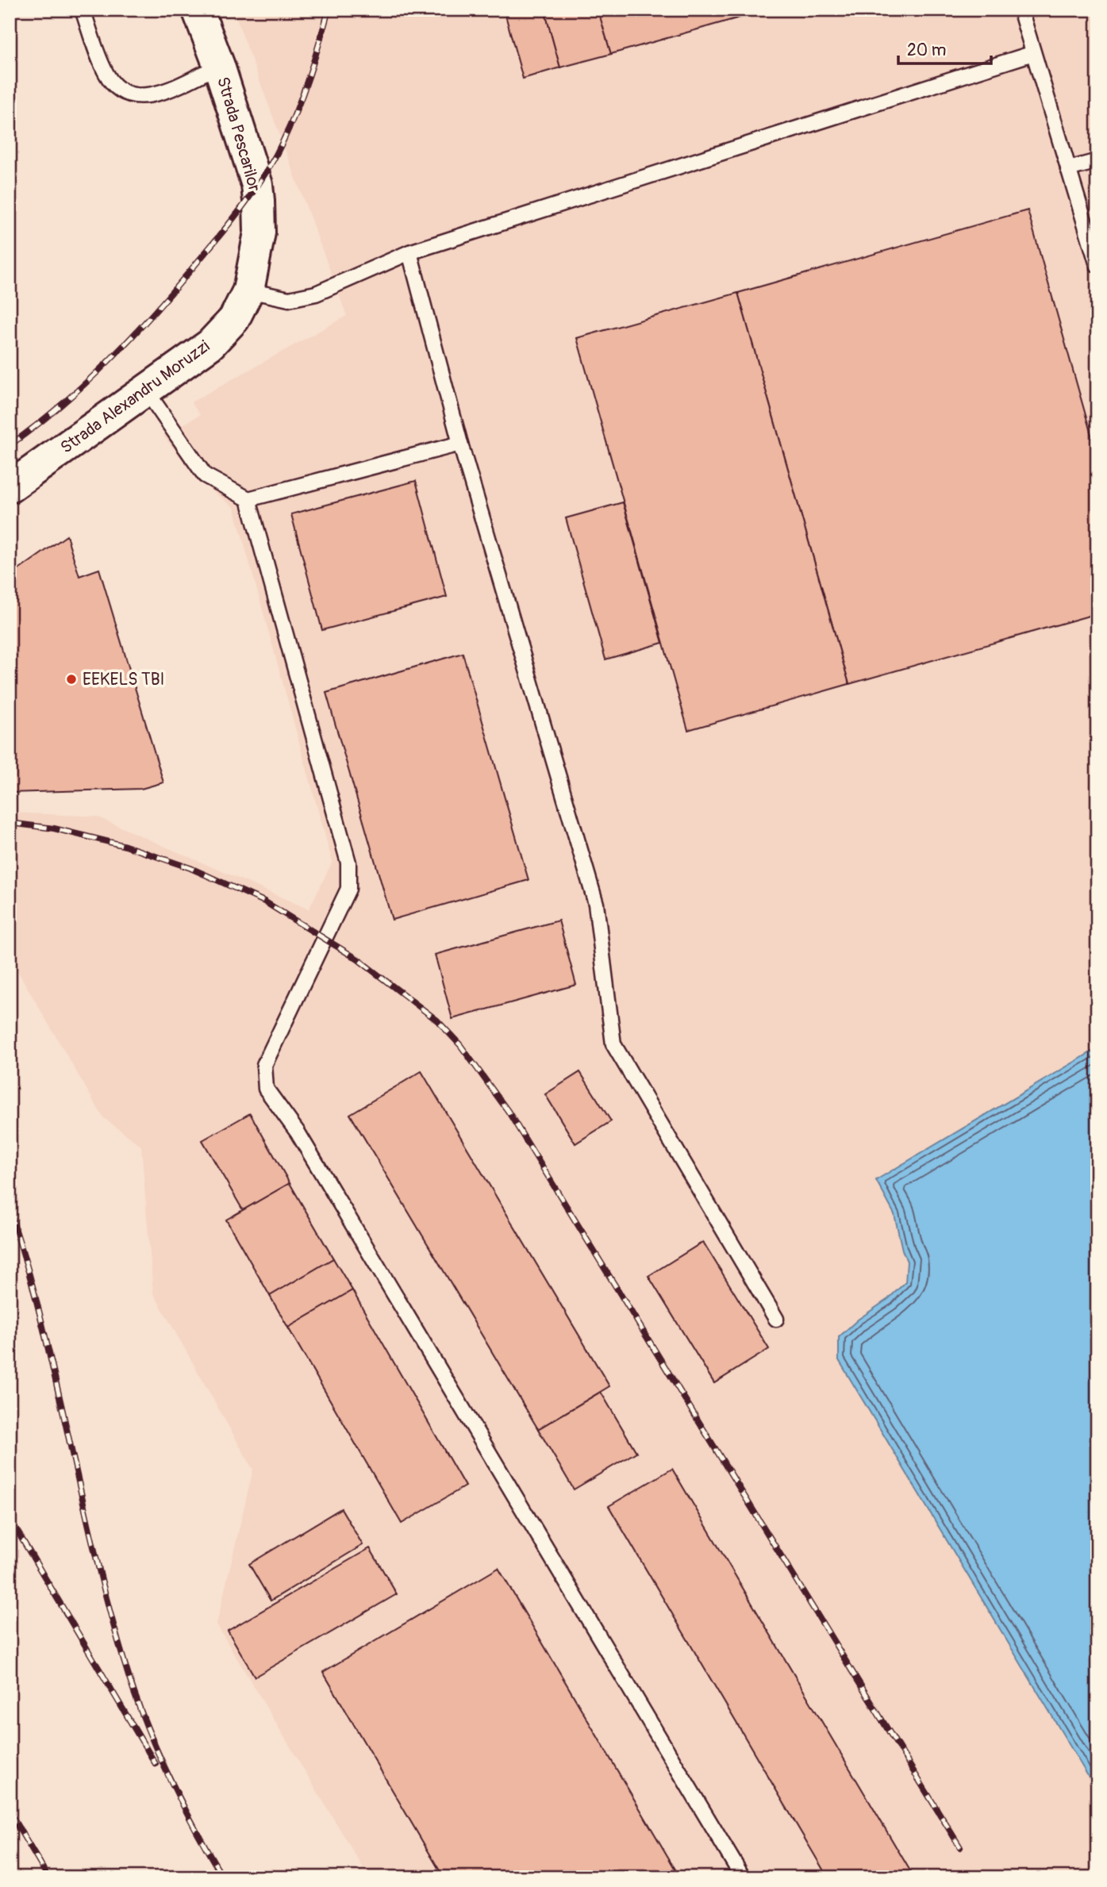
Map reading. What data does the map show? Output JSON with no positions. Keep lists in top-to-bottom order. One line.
{"streets":{"street":["Strada Pescarilor","Strada Alexandru Moruzzi"]},"crossings":[["Strada Pescarilor","Strada Alexandru Moruzzi"]],"places":["EEKELS TBI"],"scale_bar":"20 m"}
